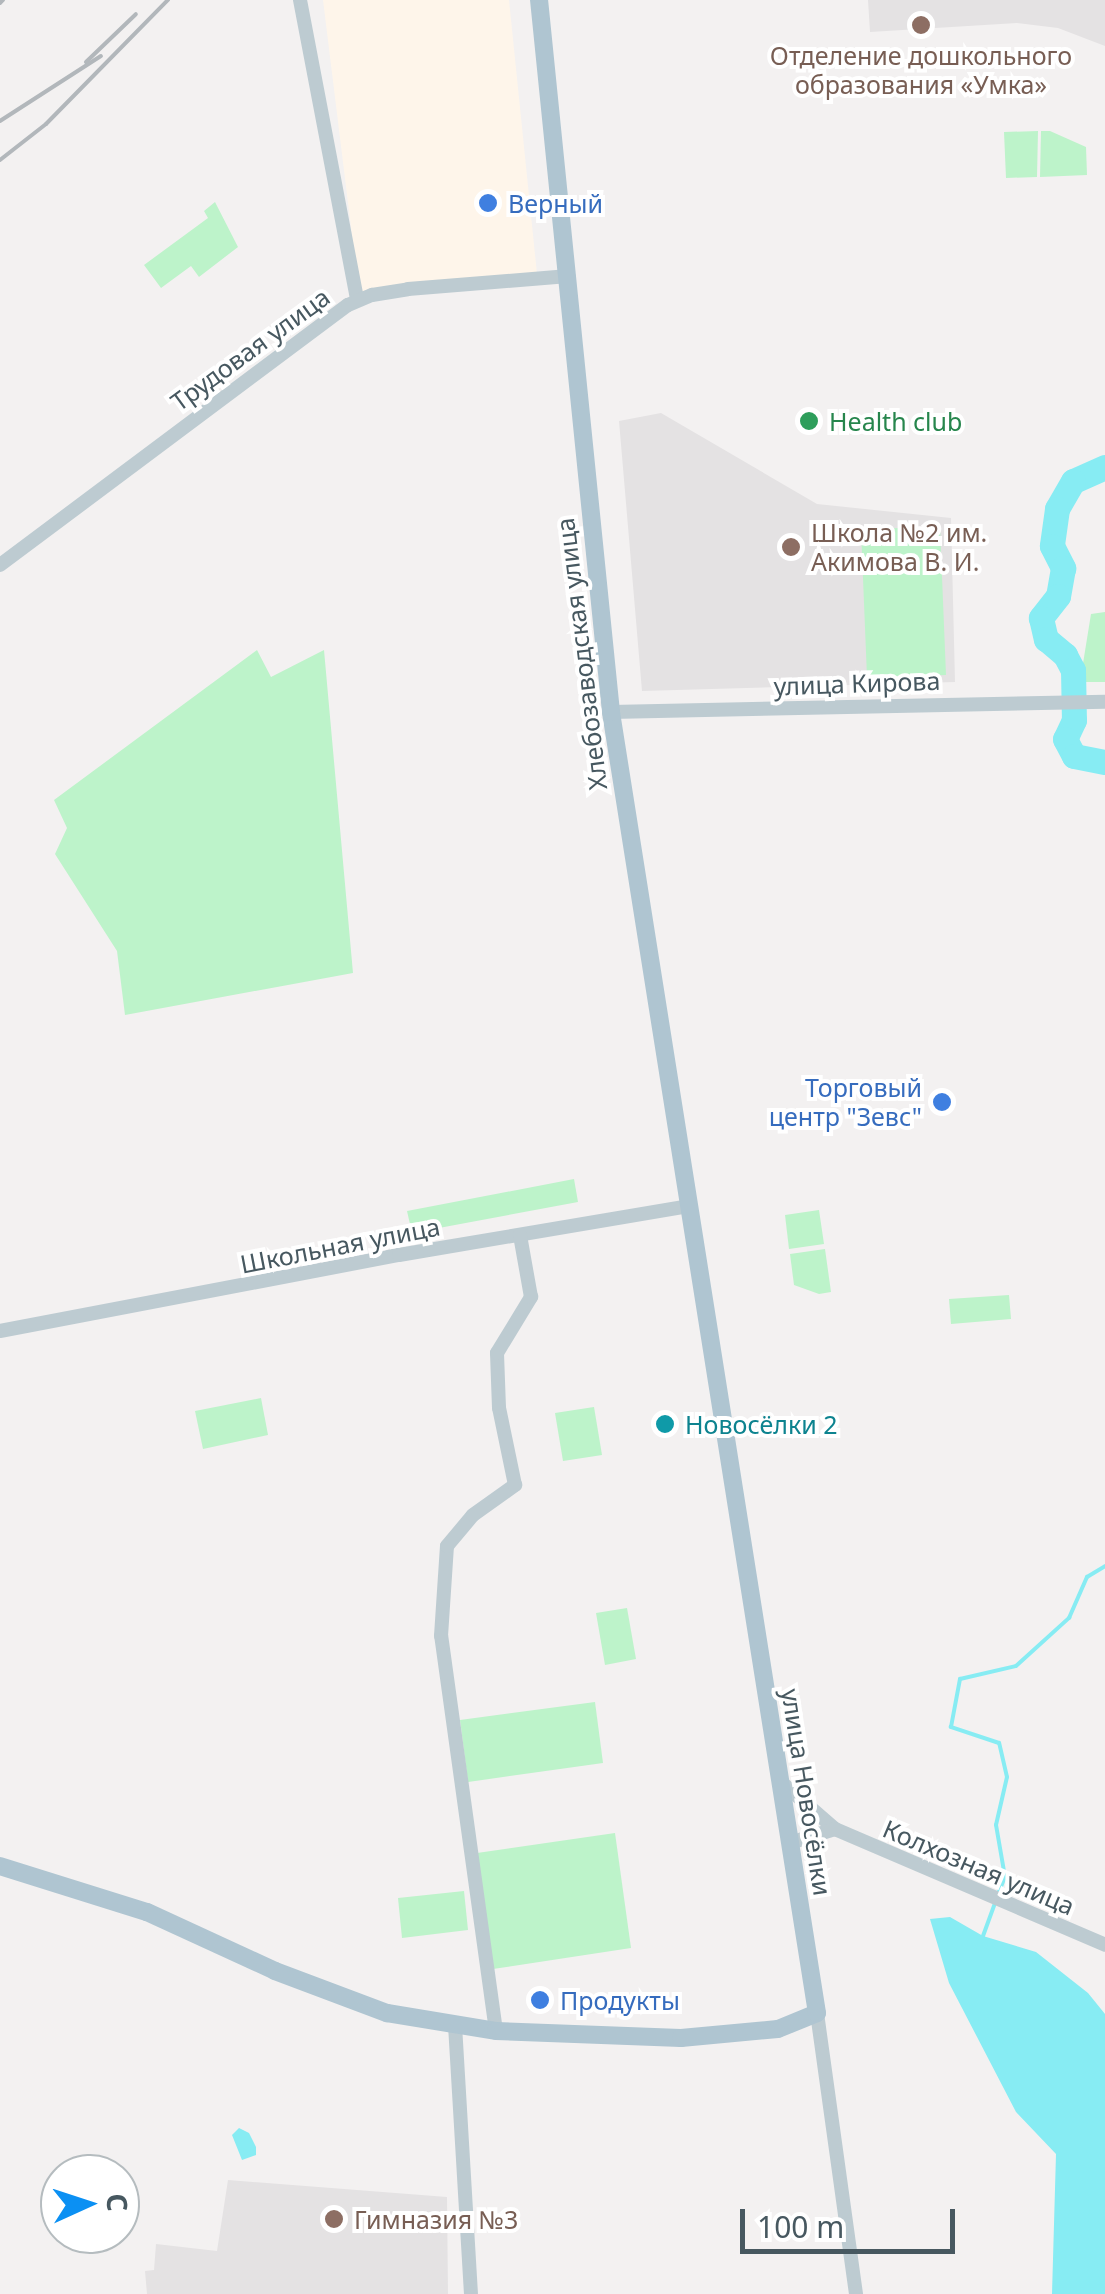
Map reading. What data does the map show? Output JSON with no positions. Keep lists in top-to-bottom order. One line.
{"streets":{"main road":["Хлебозаводская улица","улица Новосёлки"],"street":["Трудовая улица","улица Кирова","Школьная улица","Колхозная улица"]},"crossings":[["Трудовая улица","Хлебозаводская улица"],["Хлебозаводская улица","улица Кирова"],["Хлебозаводская улица","Школьная улица"],["Хлебозаводская улица","улица Новосёлки"],["улица Новосёлки","Колхозная улица"]],"places":["Отделение дошкольного образования «Умка»","Верный","Health club","Школа №2 им. Акимова В. И.","Торговый центр \"Зевс\"","Новосёлки 2","Продукты","Гимназия №3"],"scale_bar":"100 m","north":"right"}
